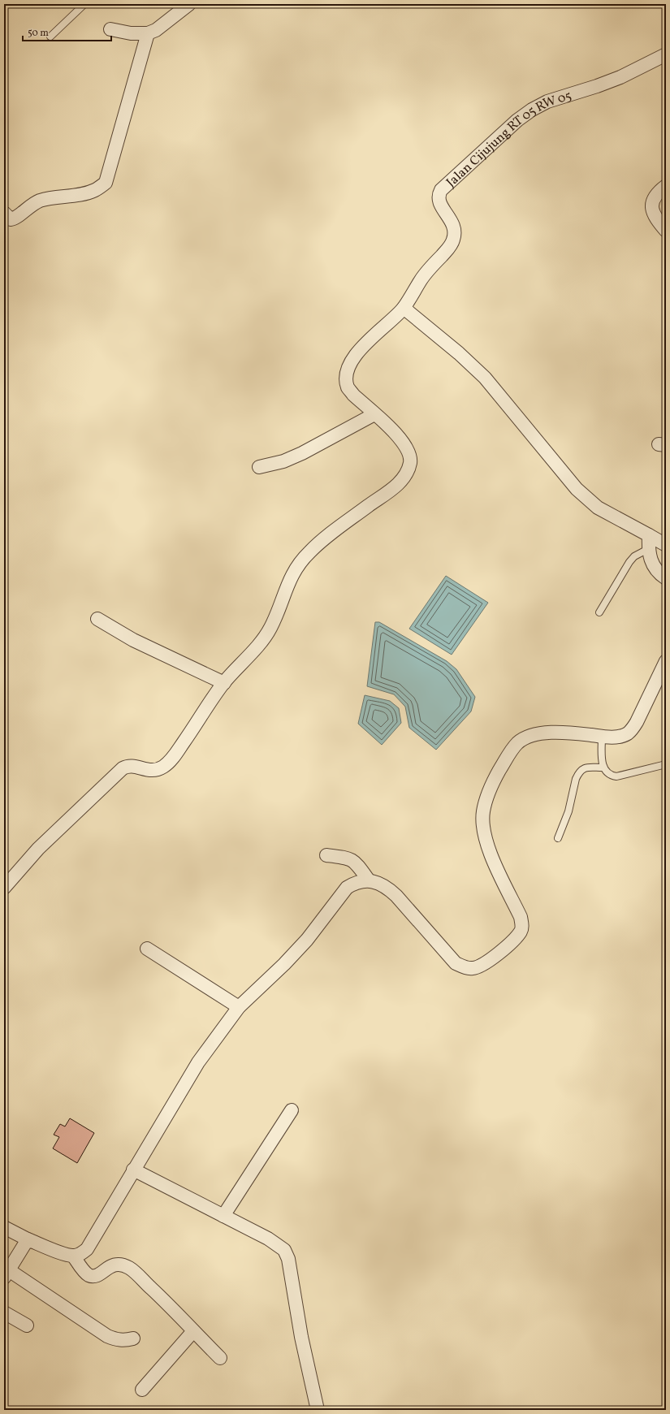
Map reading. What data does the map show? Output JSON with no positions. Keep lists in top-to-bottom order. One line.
{"streets":{"street":["Jalan Cijujung RT 05 RW 05"]},"scale_bar":"50 m"}
